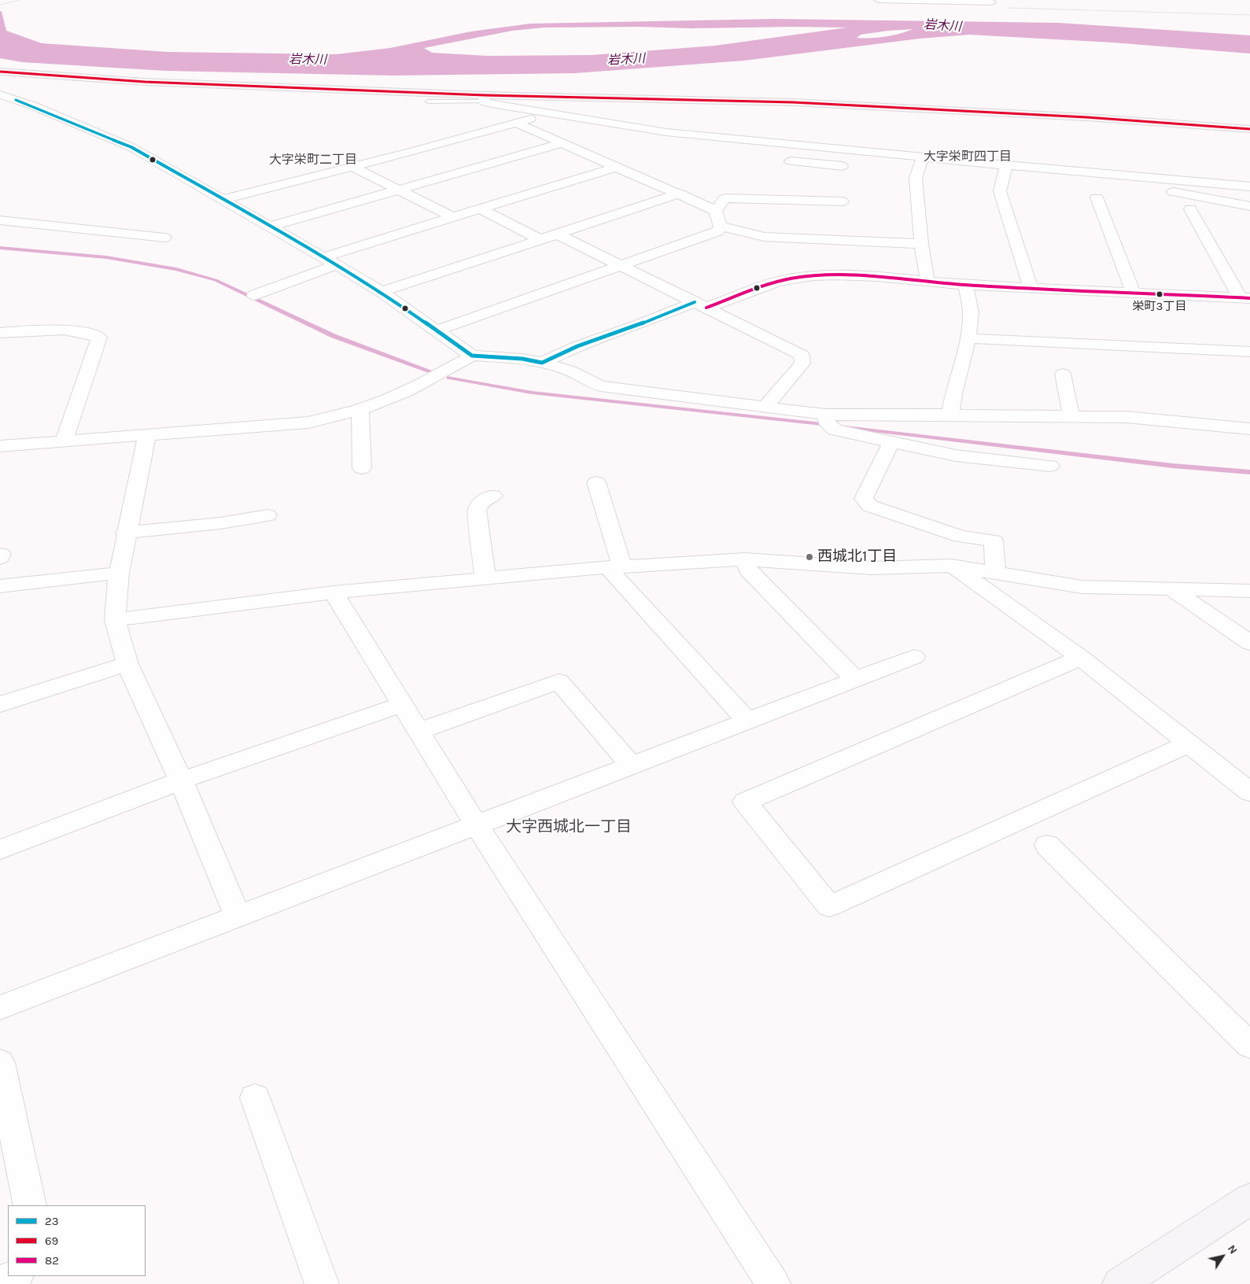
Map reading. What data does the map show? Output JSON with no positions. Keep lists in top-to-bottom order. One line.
{"districts":["大字栄町四丁目","大字栄町二丁目","大字西城北一丁目"],"water":["岩木川"],"places":["栄町3丁目","西城北1丁目"],"lines":["transit line 69","transit line 23","transit line 82"],"legend":["23","69","82"],"north":"top right"}
